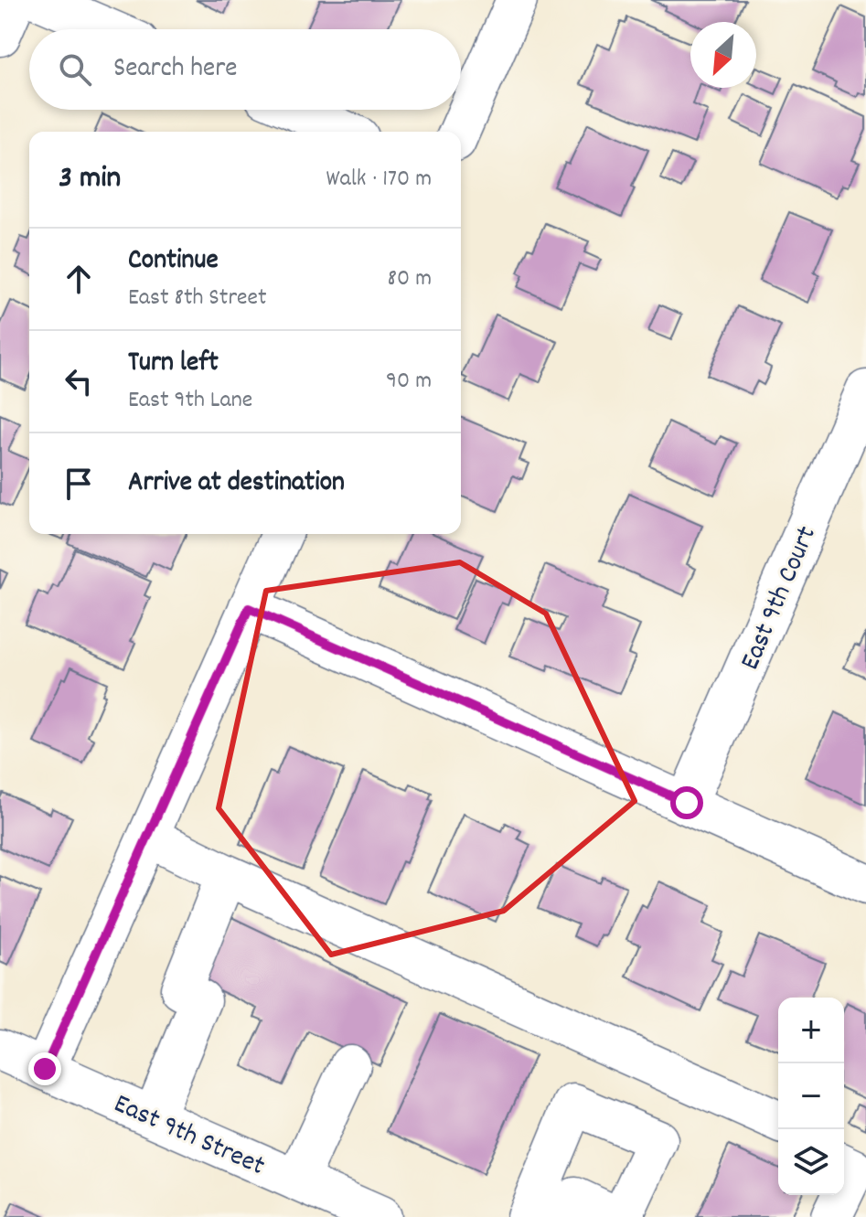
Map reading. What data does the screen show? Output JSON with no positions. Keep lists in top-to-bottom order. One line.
{"streets":{"street":["East 9th Court","East 9th Street"]},"north":"bottom left","page":{"search":"Search here","heading":["3 min","Walk · 170 m"],"list":[["Continue","East 8th Street","80 m"],["Turn left","East 9th Lane","90 m"],"Arrive at destination"],"map_buttons":["+","−"]}}
